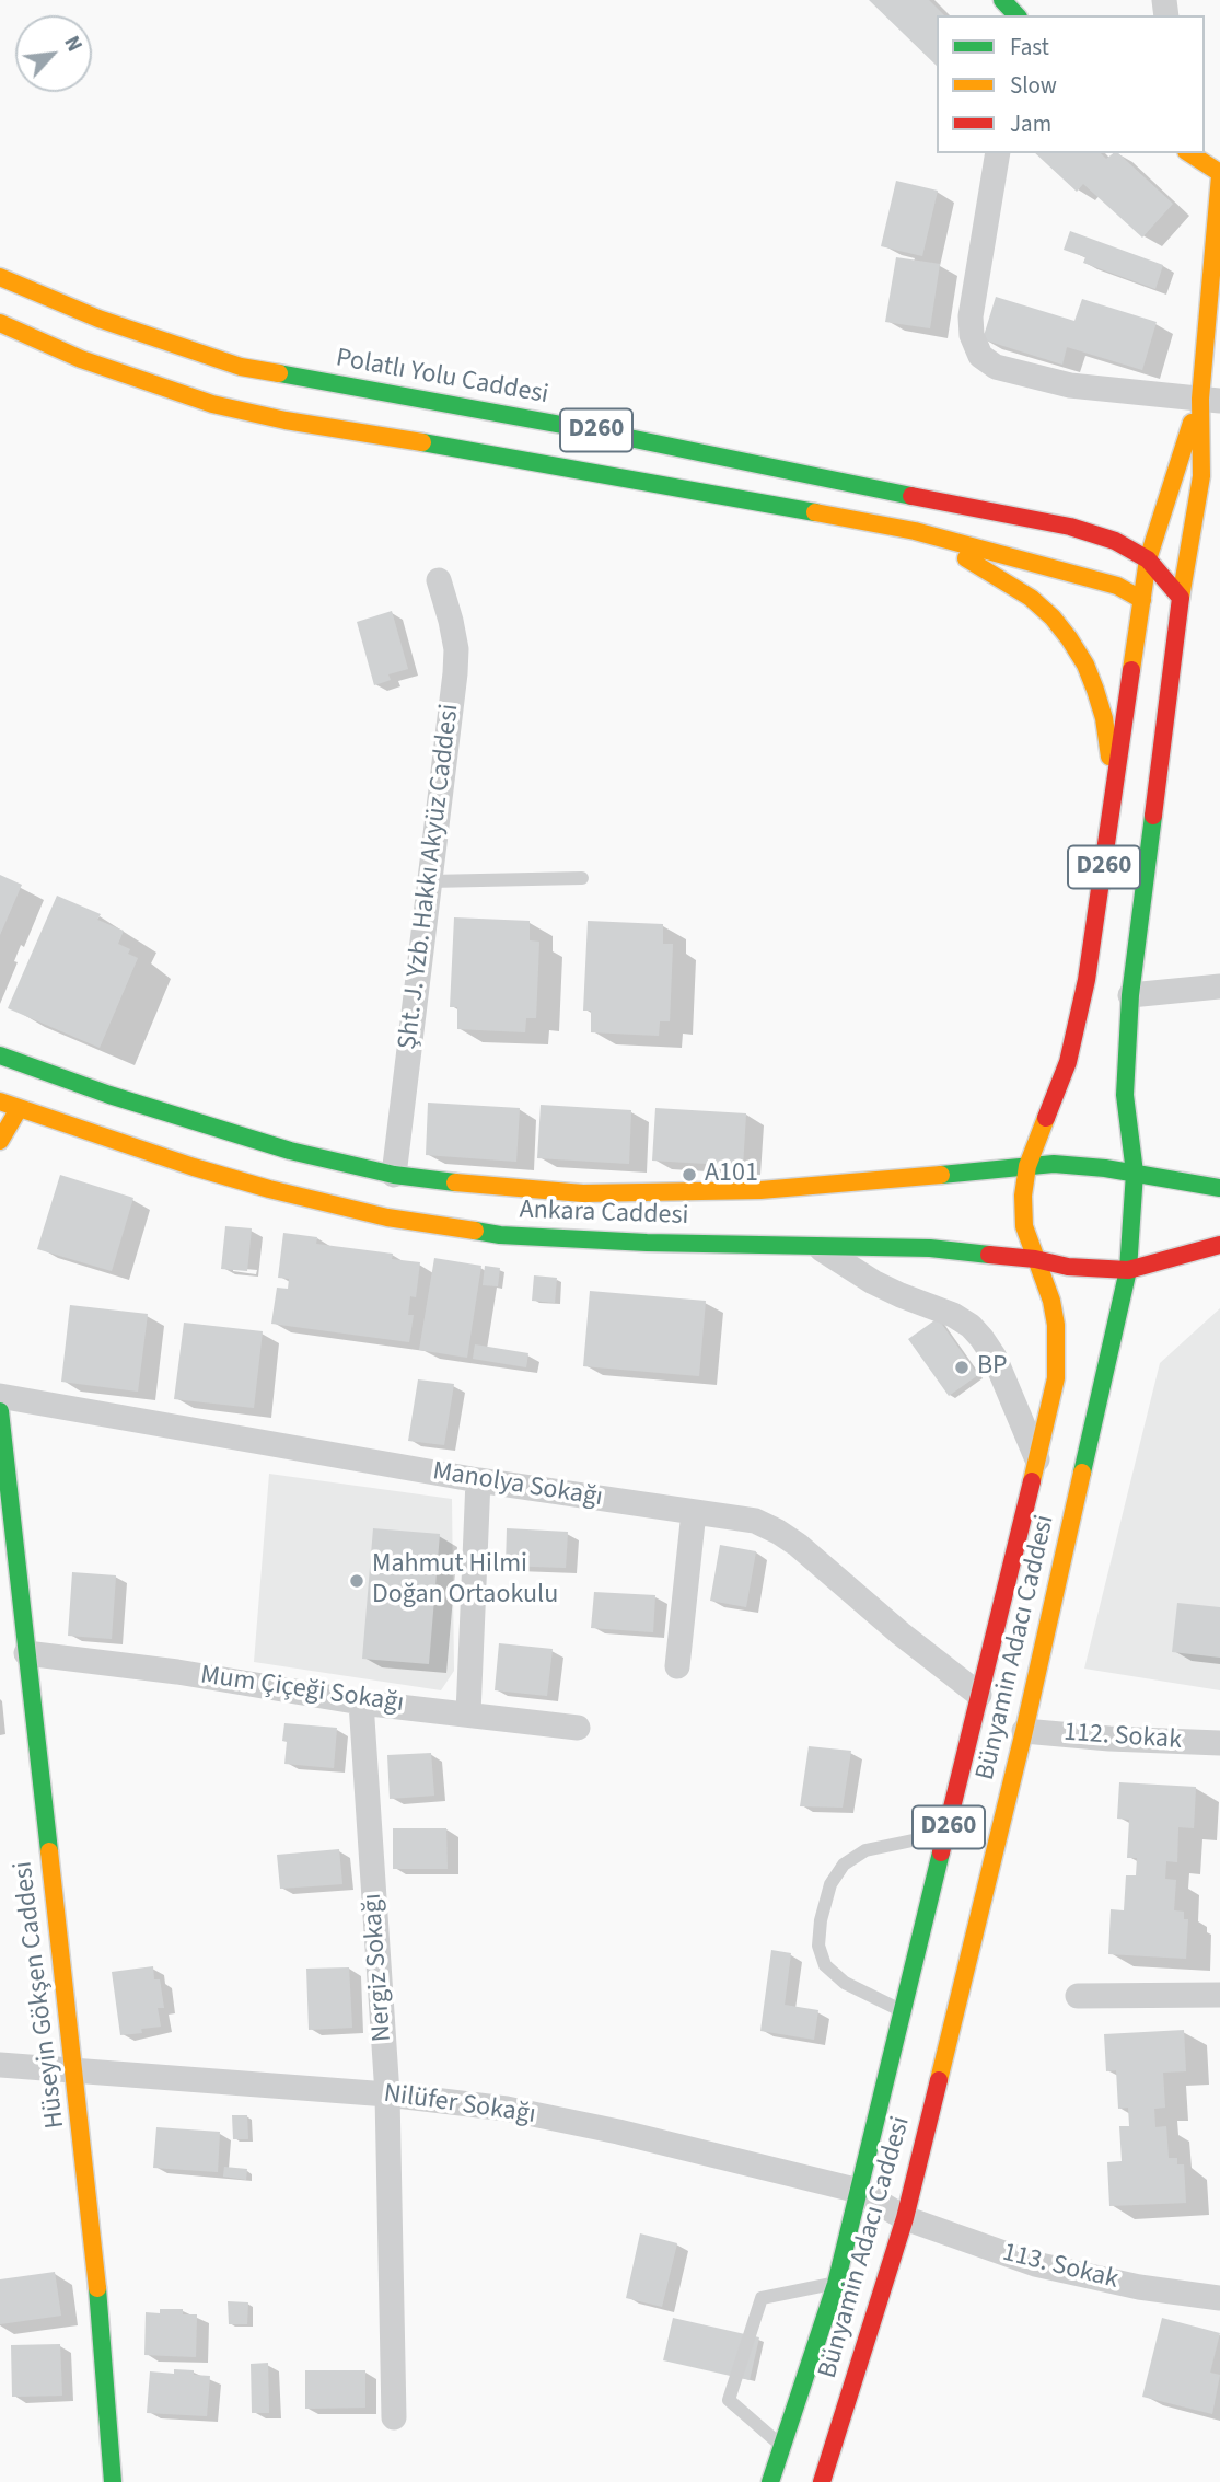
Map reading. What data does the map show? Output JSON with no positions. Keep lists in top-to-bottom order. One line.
{"streets":{"main road":["Polatlı Yolu Caddesi","D260","Ankara Caddesi","Bünyamin Adacı Caddesi","Hüseyin Gökşen Caddesi"],"street":["Şht. J. Yzb. Hakkı Akyüz Caddesi","Manolya Sokağı","Mum Çiçeği Sokağı","112. Sokak","Nergiz Sokağı","Nilüfer Sokağı","113. Sokak"]},"crossings":[["Polatlı Yolu Caddesi","D260"],["D260","Ankara Caddesi"],["D260","Manolya Sokağı"],["D260","Bünyamin Adacı Caddesi"],["D260","Nilüfer Sokağı"],["Şht. J. Yzb. Hakkı Akyüz Caddesi","Ankara Caddesi"],["Ankara Caddesi","Bünyamin Adacı Caddesi"],["Bünyamin Adacı Caddesi","112. Sokak"],["Bünyamin Adacı Caddesi","Nilüfer Sokağı"],["Bünyamin Adacı Caddesi","113. Sokak"],["Mum Çiçeği Sokağı","Nergiz Sokağı"],["Mum Çiçeği Sokağı","Hüseyin Gökşen Caddesi"],["Nergiz Sokağı","Nilüfer Sokağı"],["Hüseyin Gökşen Caddesi","Nilüfer Sokağı"],["Nilüfer Sokağı","113. Sokak"]],"places":["A101","BP","Mahmut Hilmi Doğan Ortaokulu"],"legend":["Fast","Slow","Jam"],"north":"top right"}
